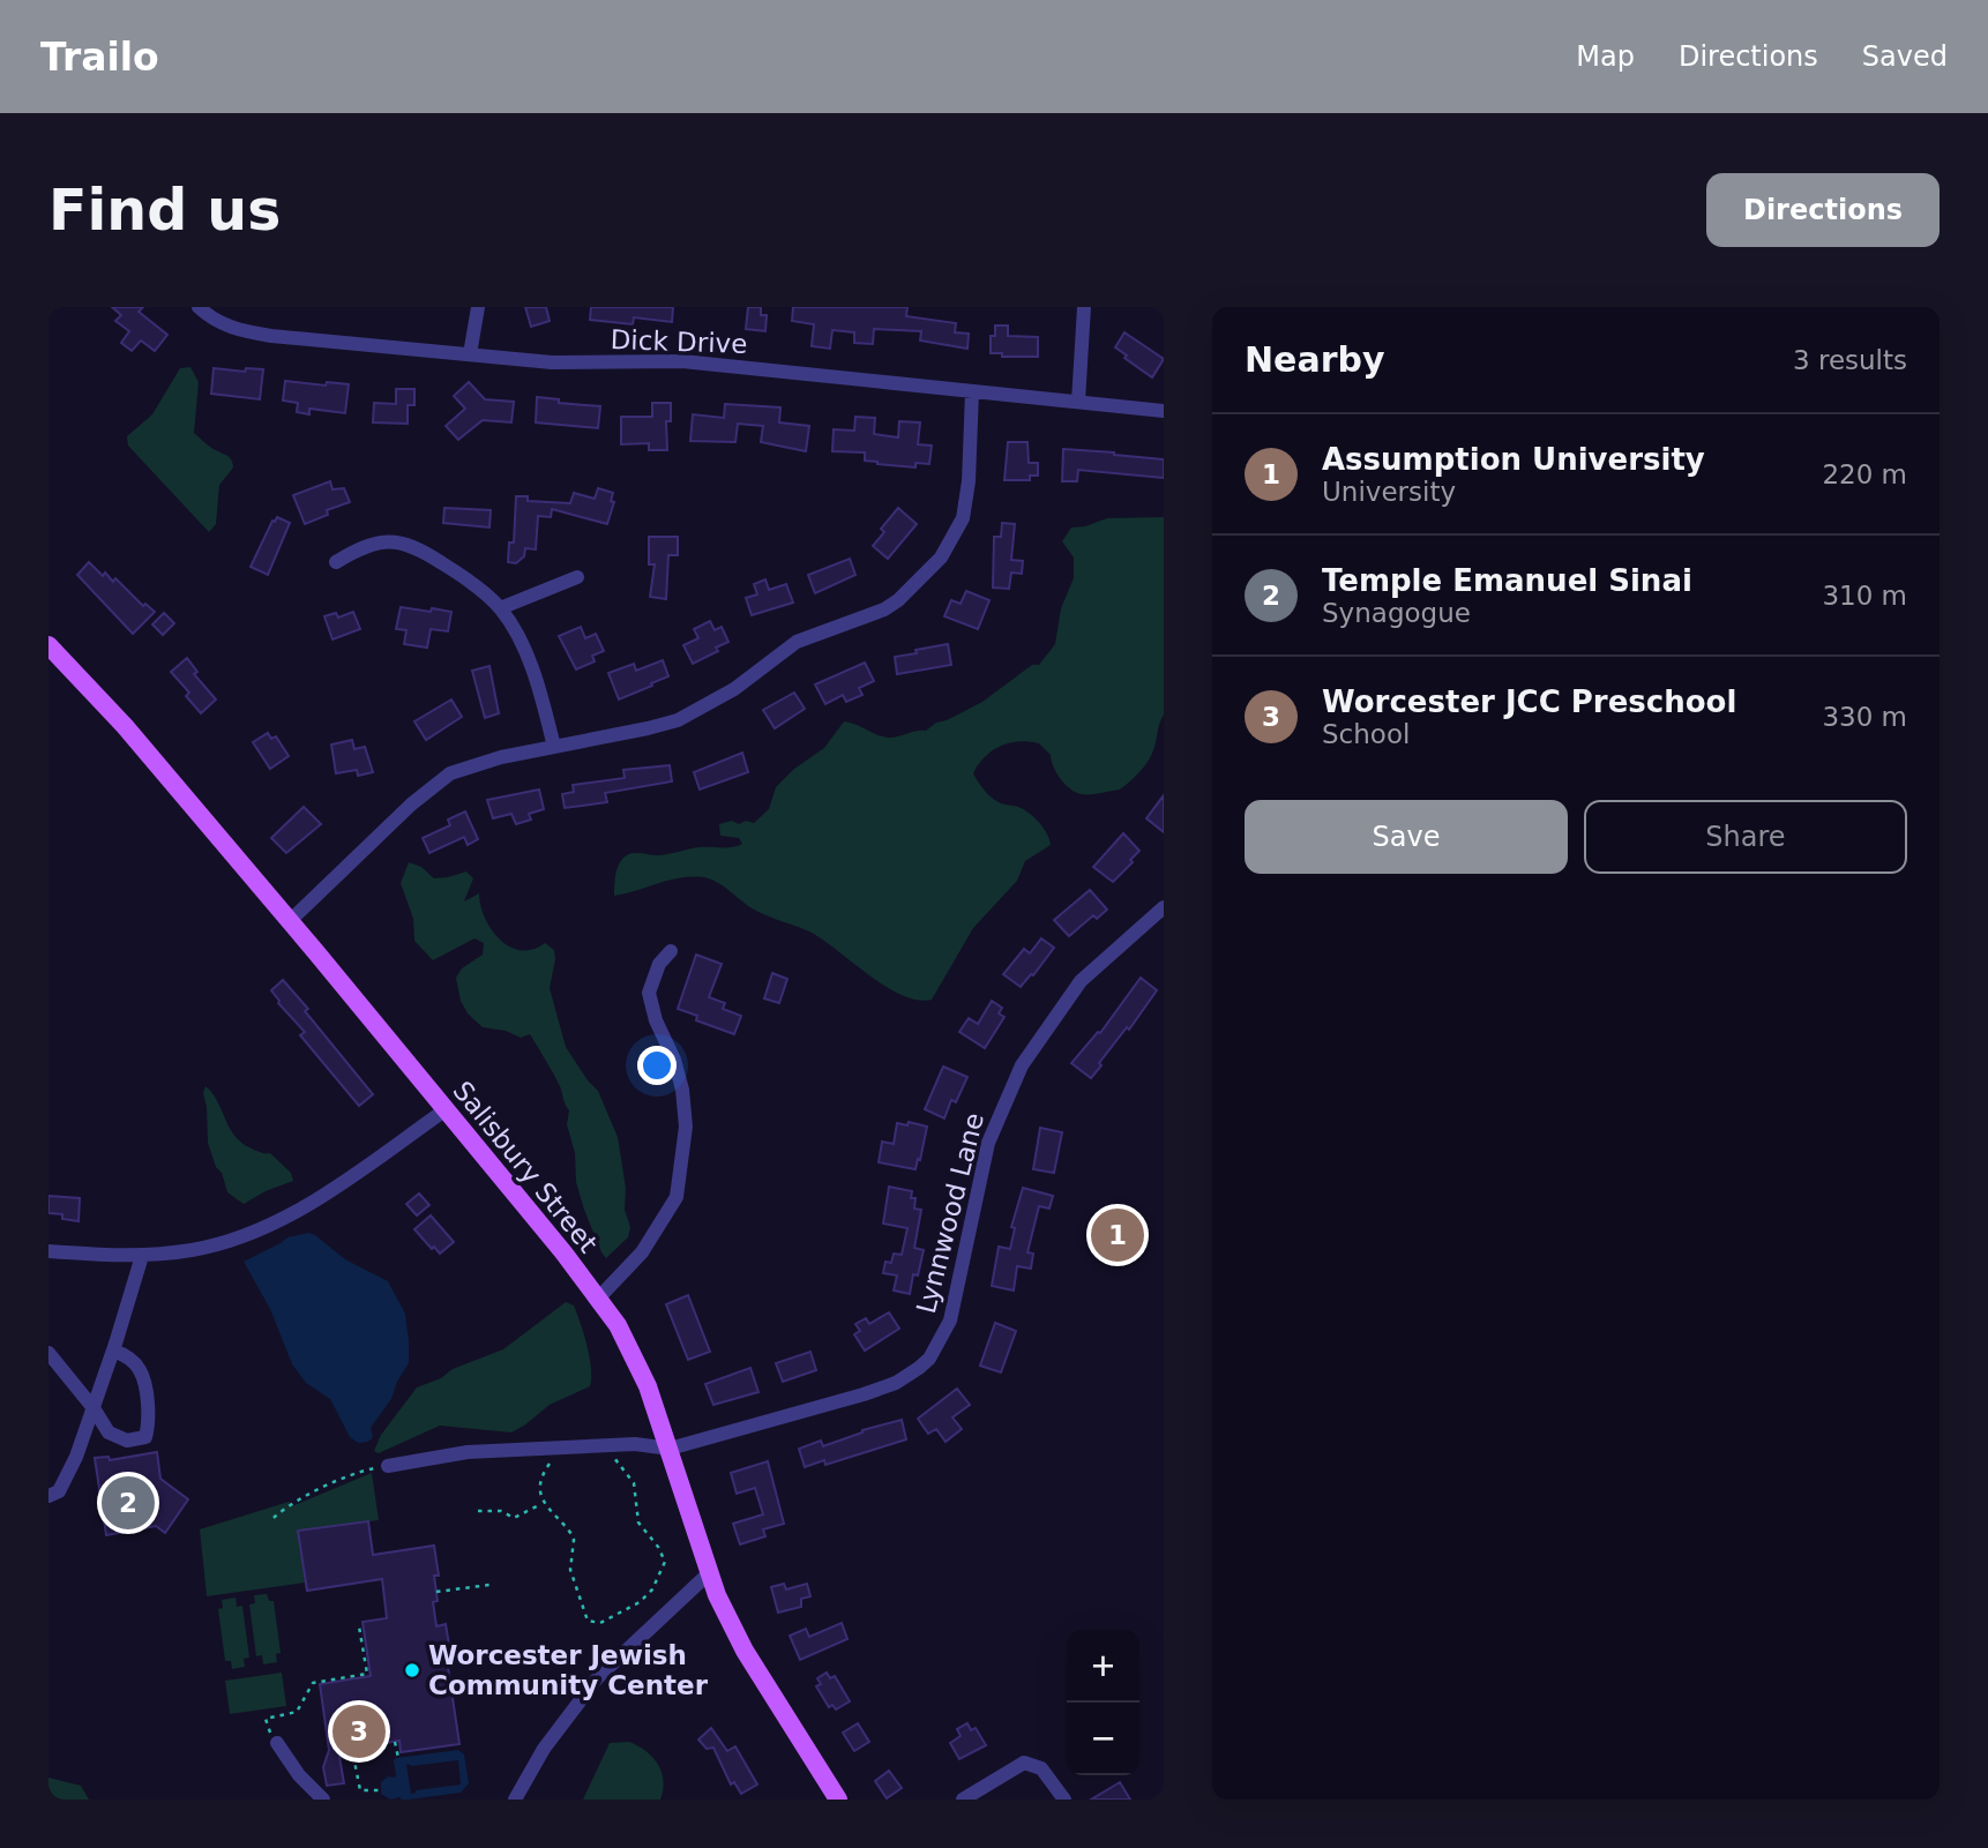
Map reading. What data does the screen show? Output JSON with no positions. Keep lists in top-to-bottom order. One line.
{"streets":{"main road":["Salisbury Street"],"street":["Dick Drive","Lynnwood Lane"]},"crossings":[["Salisbury Street","Lynnwood Lane"]],"places":["Worcester Jewish Community Center"],"page":{"header":"Trailo","nav":["Map","Directions","Saved"],"buttons":["Directions",["Save","Share"]],"title":"Find us","heading":["Nearby","3 results"],"list":[{"mark":"1","name":"Assumption University","note":"University","value":"220 m"},{"mark":"2","name":"Temple Emanuel Sinai","note":"Synagogue","value":"310 m"},{"mark":"3","name":"Worcester JCC Preschool","note":"School","value":"330 m"}],"pins":["1","2","3"],"map_buttons":["+","−"]}}
